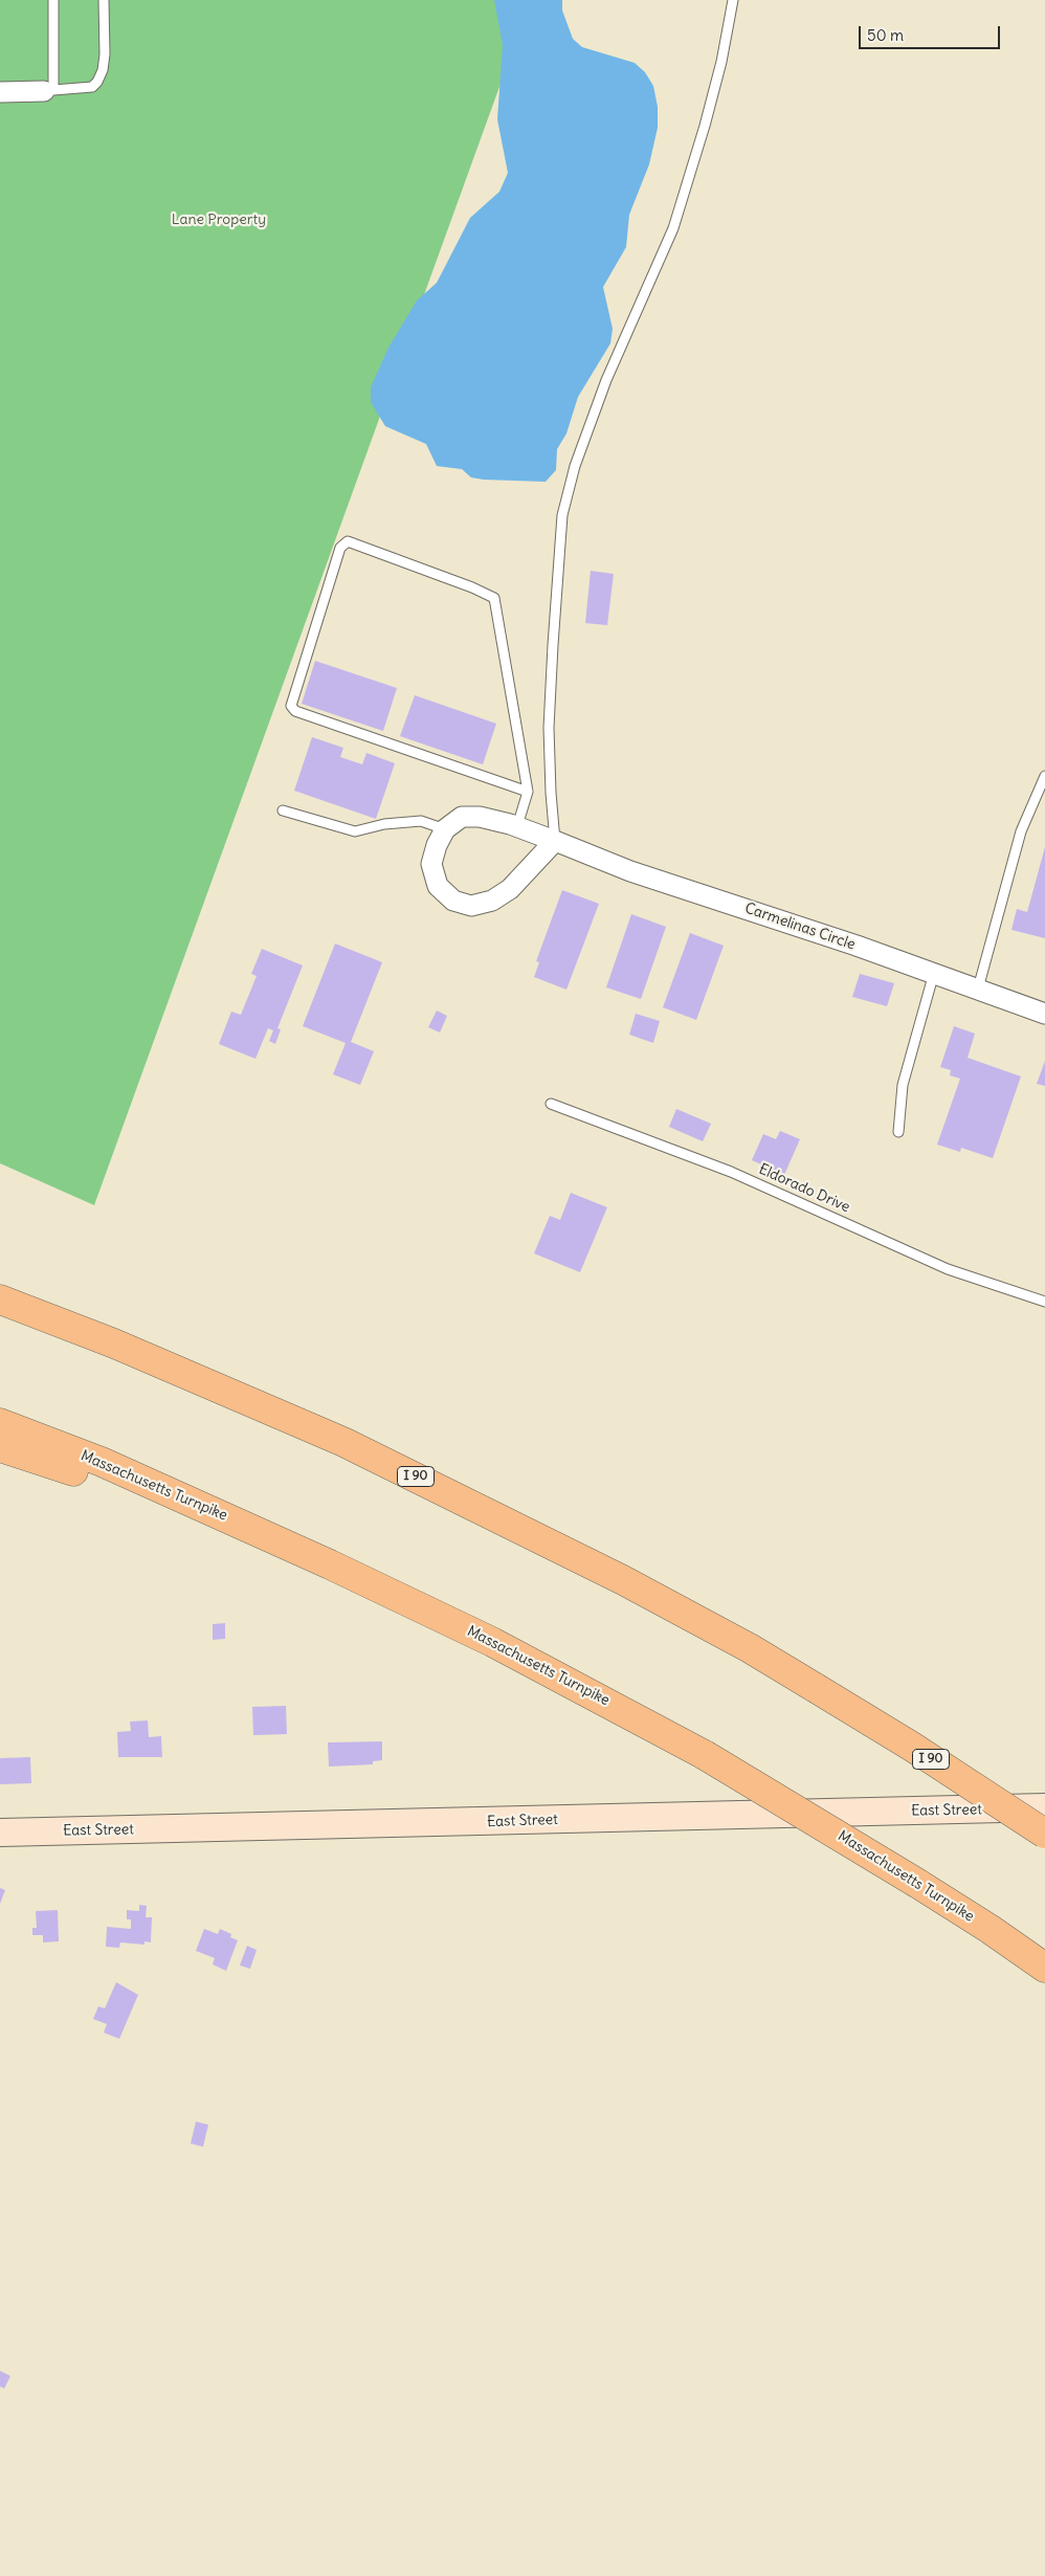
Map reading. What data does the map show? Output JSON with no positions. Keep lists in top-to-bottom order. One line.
{"streets":{"highway":["I 90","Massachusetts Turnpike"],"main road":["East Street"],"street":["Carmelinas Circle"],"lane":["Eldorado Drive"]},"parks":["Lane Property"],"scale_bar":"50 m"}
